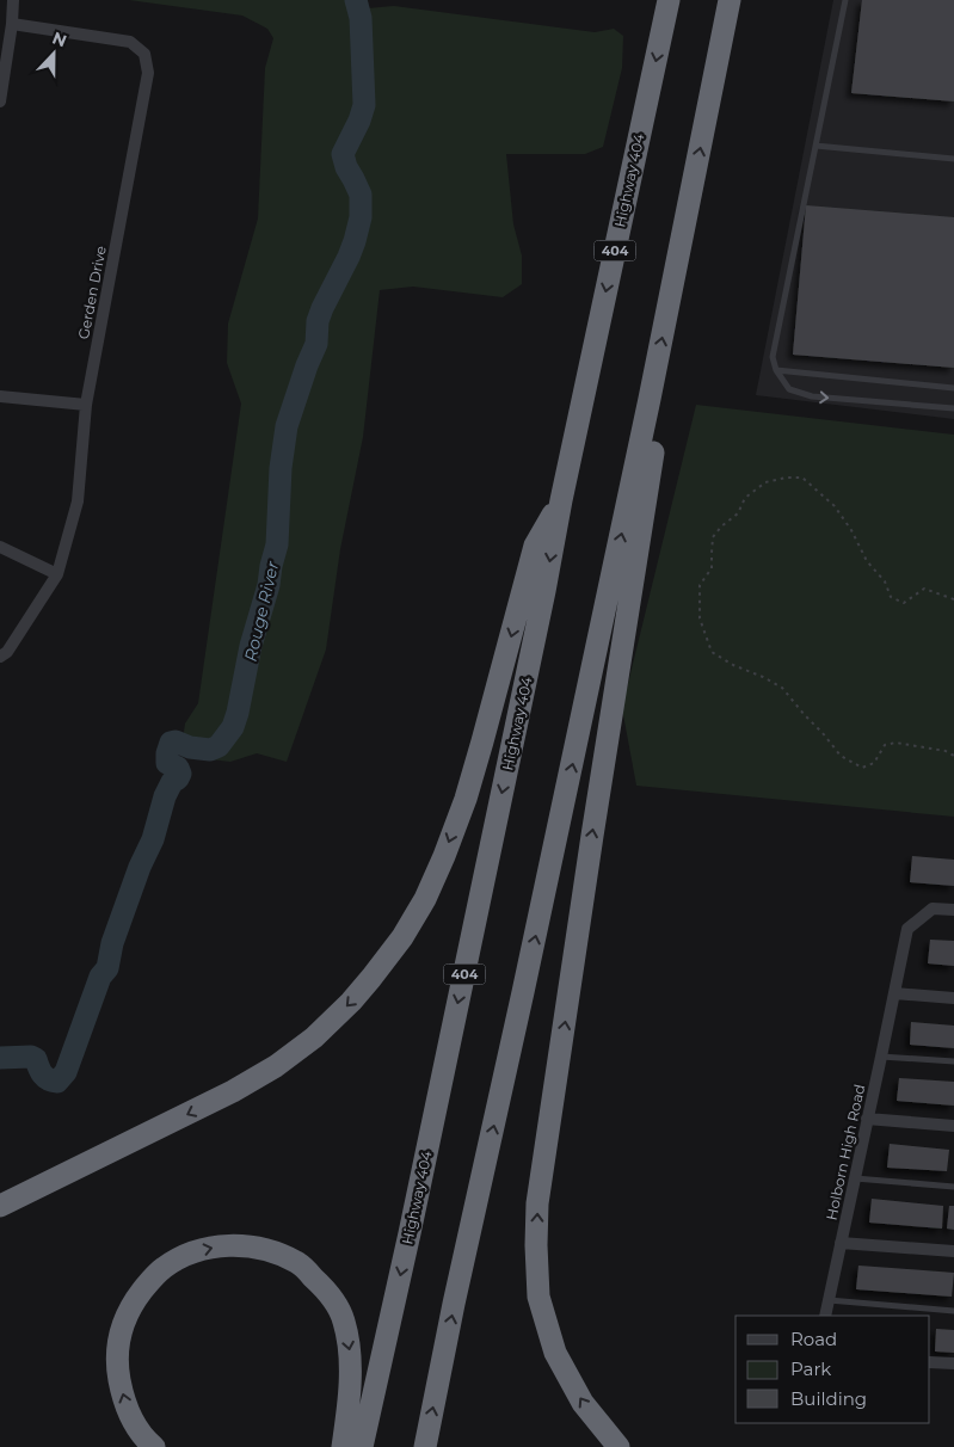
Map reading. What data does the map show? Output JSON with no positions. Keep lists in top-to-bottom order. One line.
{"streets":{"highway":["Highway 404","404"],"street":["Gerden Drive","Holborn High Road"]},"water":["Rouge River"],"legend":["Road","Park","Building"],"north":"top"}
